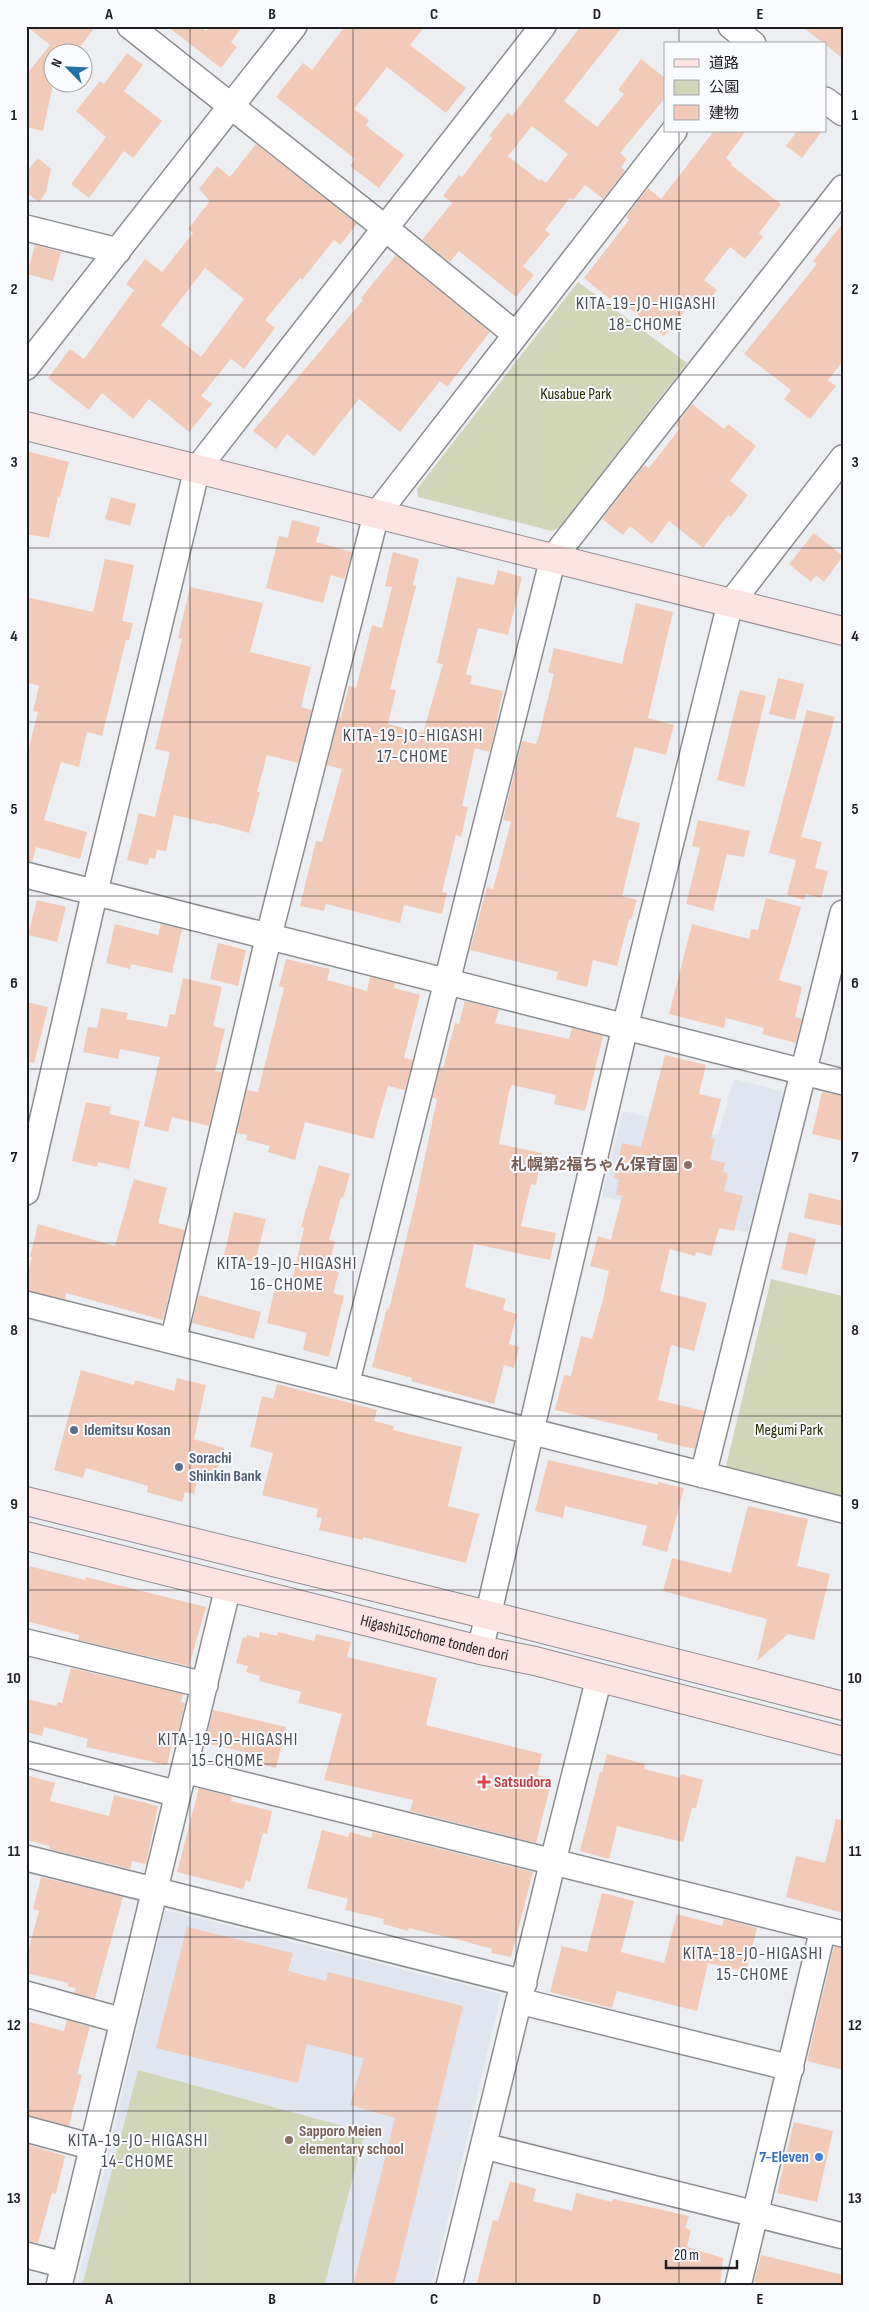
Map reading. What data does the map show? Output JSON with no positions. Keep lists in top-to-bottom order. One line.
{"streets":{"street":["Higashi15chome tonden dori"]},"districts":["KITA-19-JO-HIGASHI 18-CHOME","KITA-19-JO-HIGASHI 17-CHOME","KITA-19-JO-HIGASHI 16-CHOME","KITA-19-JO-HIGASHI 15-CHOME","KITA-18-JO-HIGASHI 15-CHOME","KITA-19-JO-HIGASHI 14-CHOME"],"parks":["Kusabue Park","Megumi Park"],"places":{"other":["札幌第2福ちゃん保育園","Idemitsu Kosan","Sorachi Shinkin Bank","Sapporo Meien elementary school","7-Eleven"],"health":["Satsudora"]},"legend":["道路","公園","建物"],"scale_bar":"20 m","north":"top left","grid":{"columns":["A","B","C","D","E"],"rows":["1","2","3","4","5","6","7","8","9","10","11","12","13"]}}
